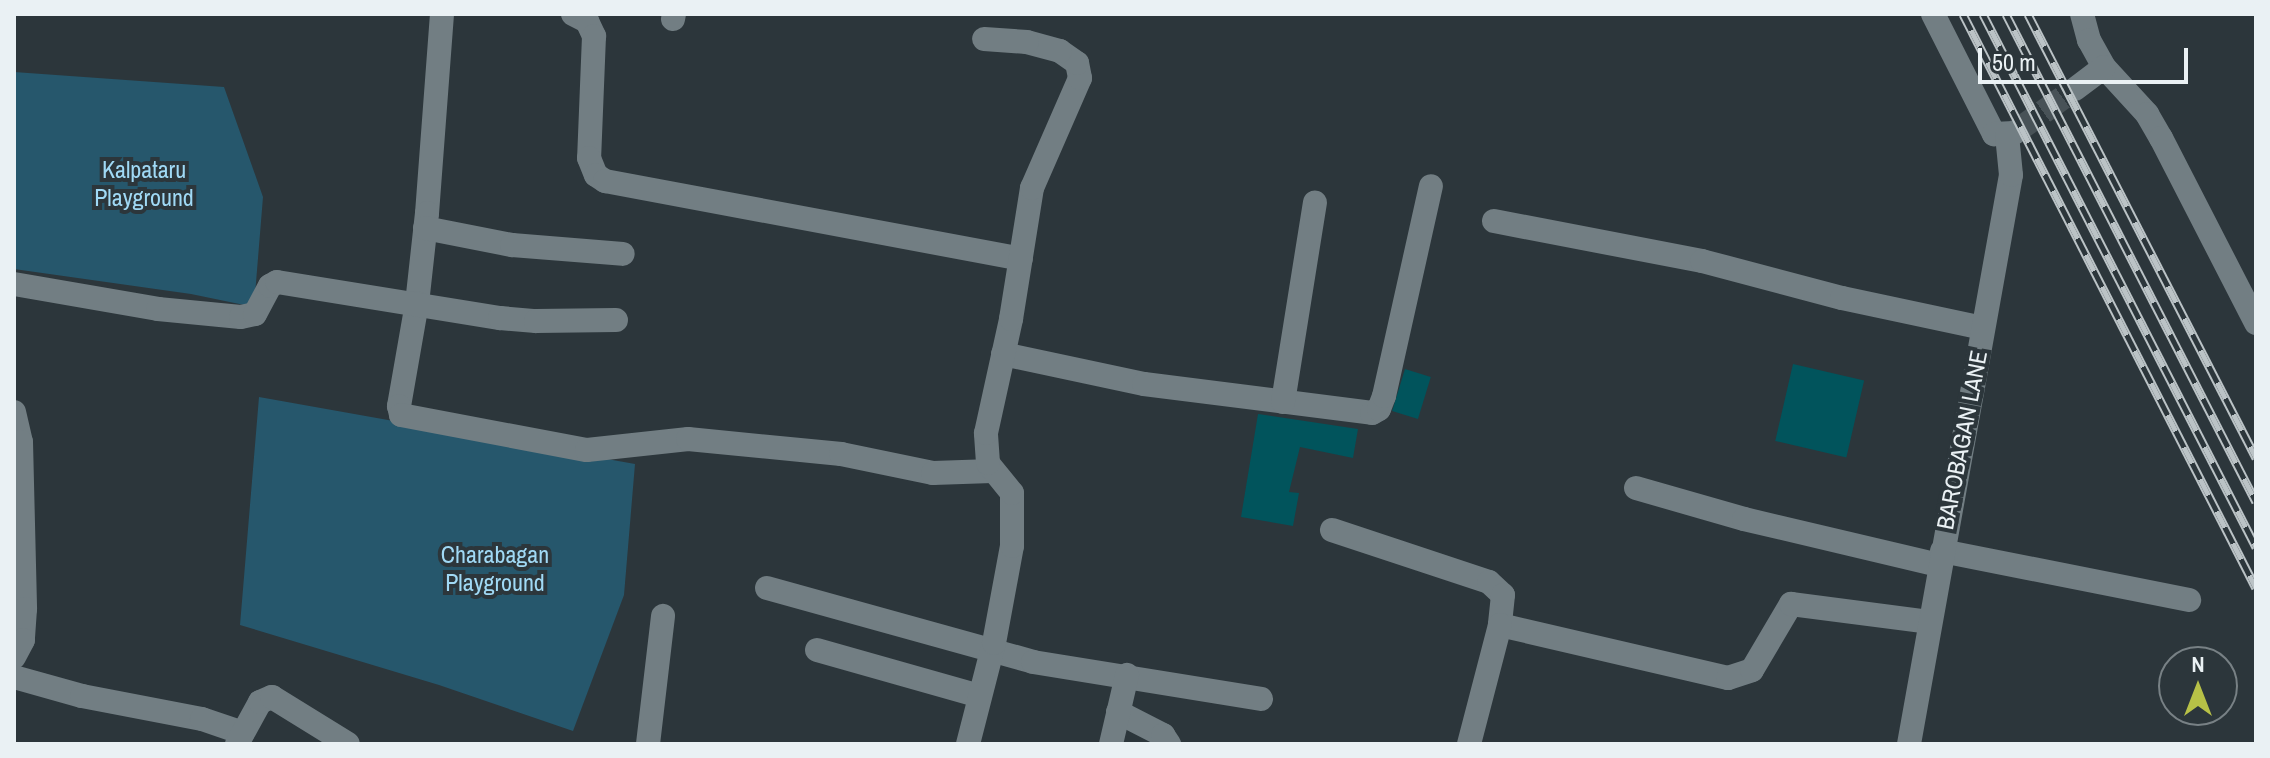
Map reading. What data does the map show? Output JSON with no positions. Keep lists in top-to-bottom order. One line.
{"streets":{"street":["BAROBAGAN LANE"]},"parks":["Kalpataru Playground","Charabagan Playground"],"scale_bar":"50 m","north":"top"}
